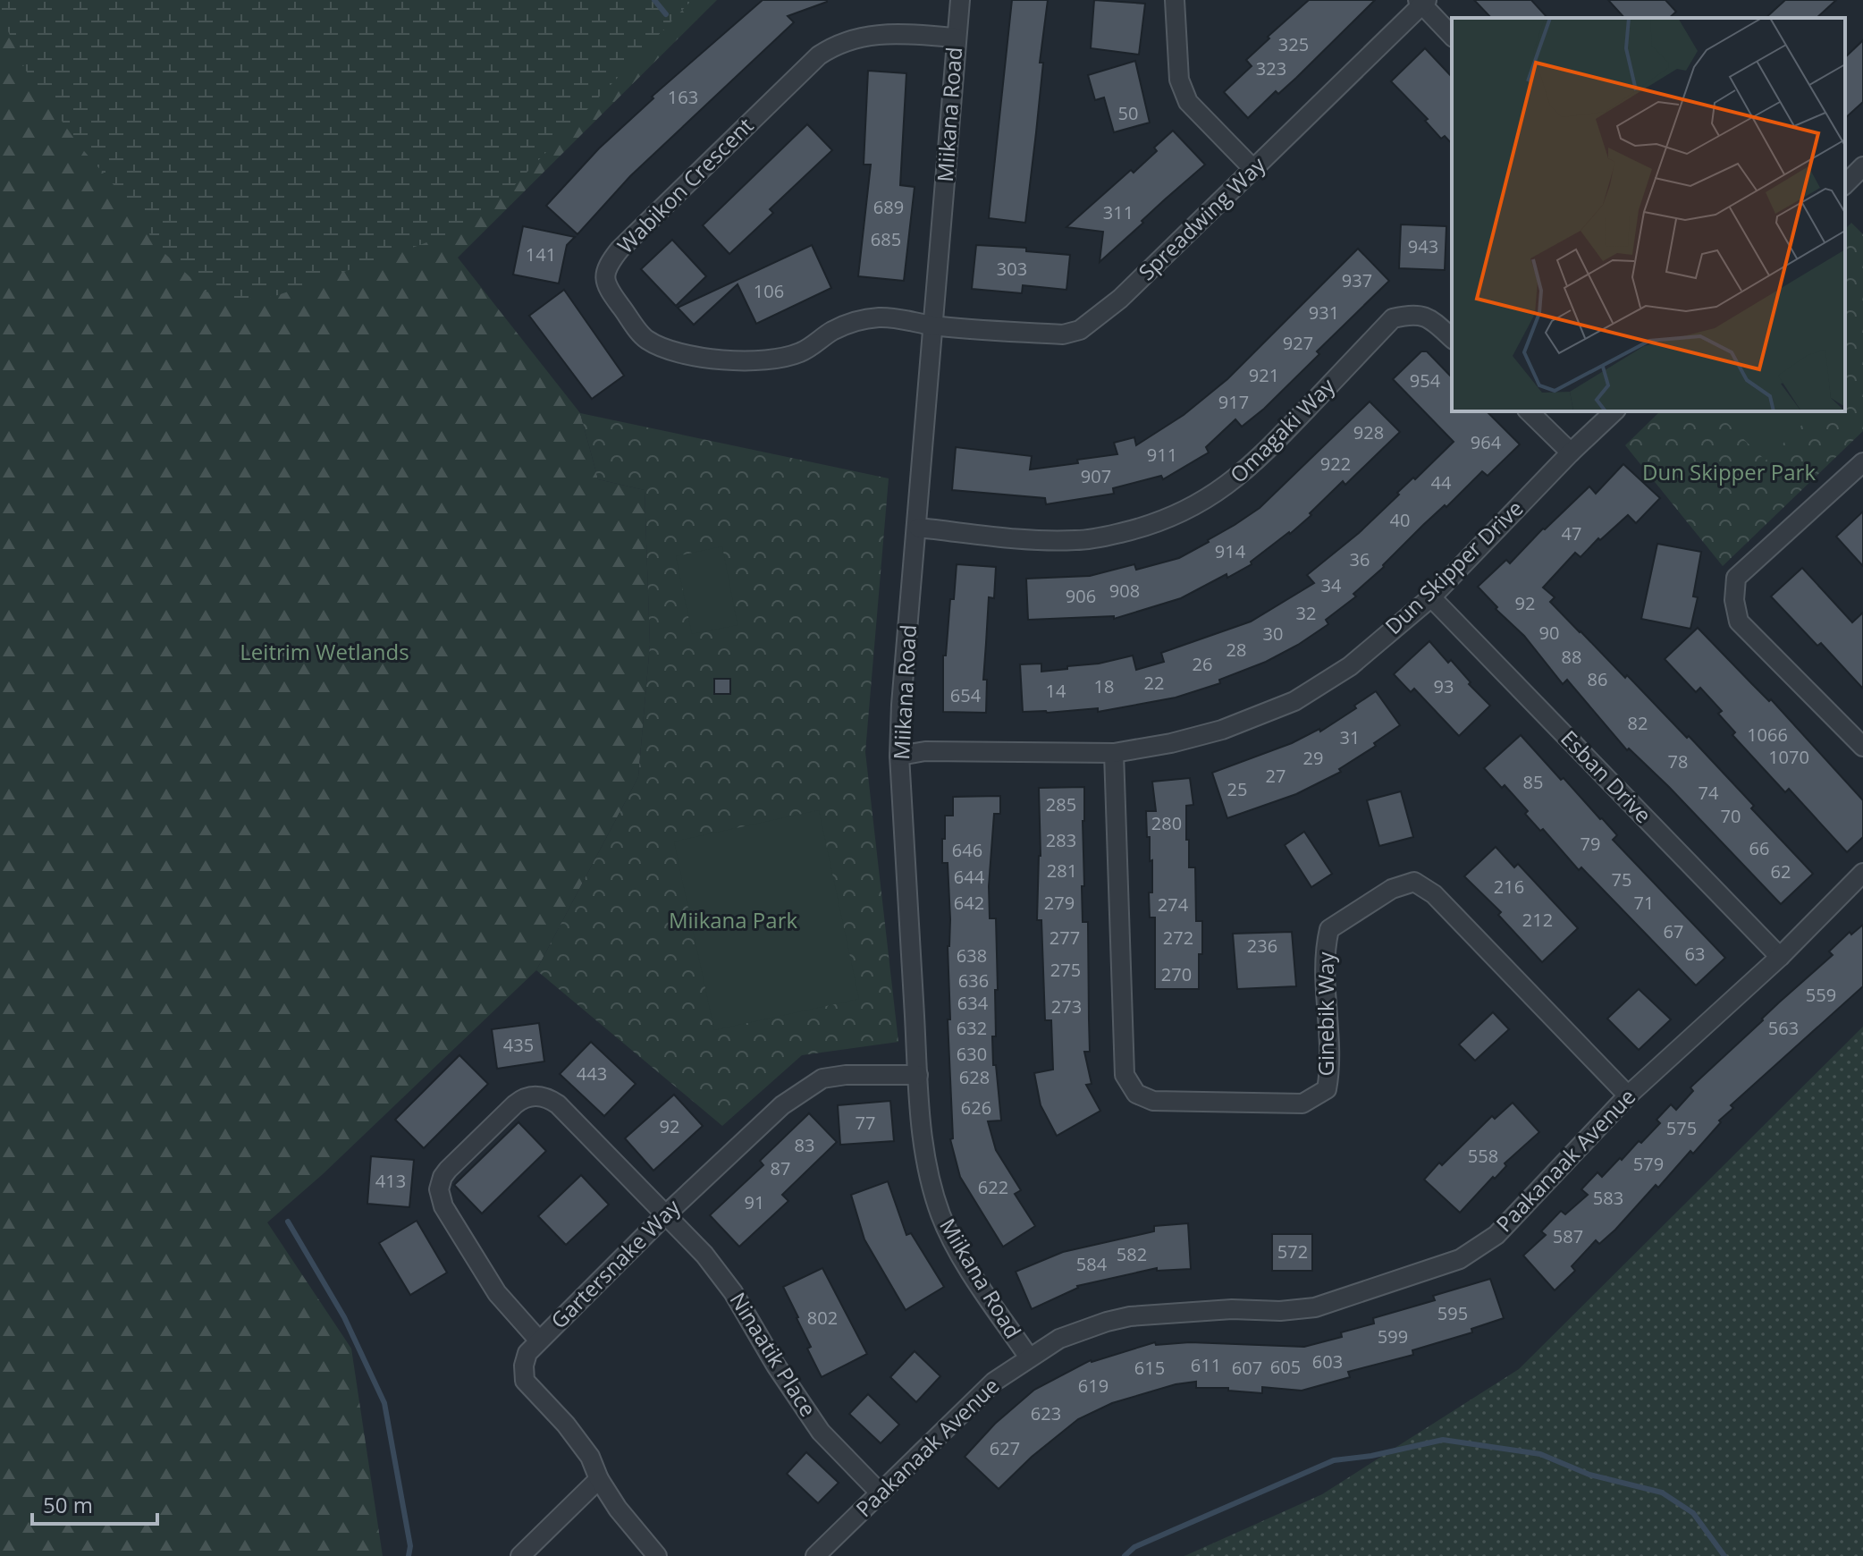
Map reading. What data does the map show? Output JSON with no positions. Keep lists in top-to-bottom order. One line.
{"streets":{"street":["Miikana Road","Wabikon Crescent","Spreadwing Way","Omagaki Way","Dun Skipper Drive","Esban Drive","Ginebik Way","Paakanaak Avenue","Gartersnake Way","Ninaatik Place"]},"crossings":[["Miikana Road","Wabikon Crescent"],["Miikana Road","Spreadwing Way"],["Miikana Road","Omagaki Way"],["Miikana Road","Dun Skipper Drive"],["Miikana Road","Paakanaak Avenue"],["Miikana Road","Gartersnake Way"],["Wabikon Crescent","Spreadwing Way"],["Dun Skipper Drive","Esban Drive"],["Dun Skipper Drive","Ginebik Way"],["Esban Drive","Paakanaak Avenue"],["Ginebik Way","Paakanaak Avenue"],["Paakanaak Avenue","Ninaatik Place"],["Gartersnake Way","Ninaatik Place"]],"parks":["Dun Skipper Park","Leitrim Wetlands","Miikana Park"],"house_numbers":["325","323","163","50","689","311","685","943","141","303","937","106","931","927","921","954","917","928","964","911","922","907","44","40","47","914","36","34","908","906","92","32","90","30","28","88","26","86","22","18","93","14","654","82","1066","31","1070","29","78","27","85","25","74","285","70","280","283","79","66","646","281","62","644","75","216","642","279","71","274","212","67","277","272","236","63","638","275","270","636","559","634","273","632","563","435","630","443","628","626","77","92","575","83","558","579","87","413","622","583","91","587","572","582","584","595","802","599","603","611","605","615","607","619","623","627"],"scale_bar":"50 m"}
